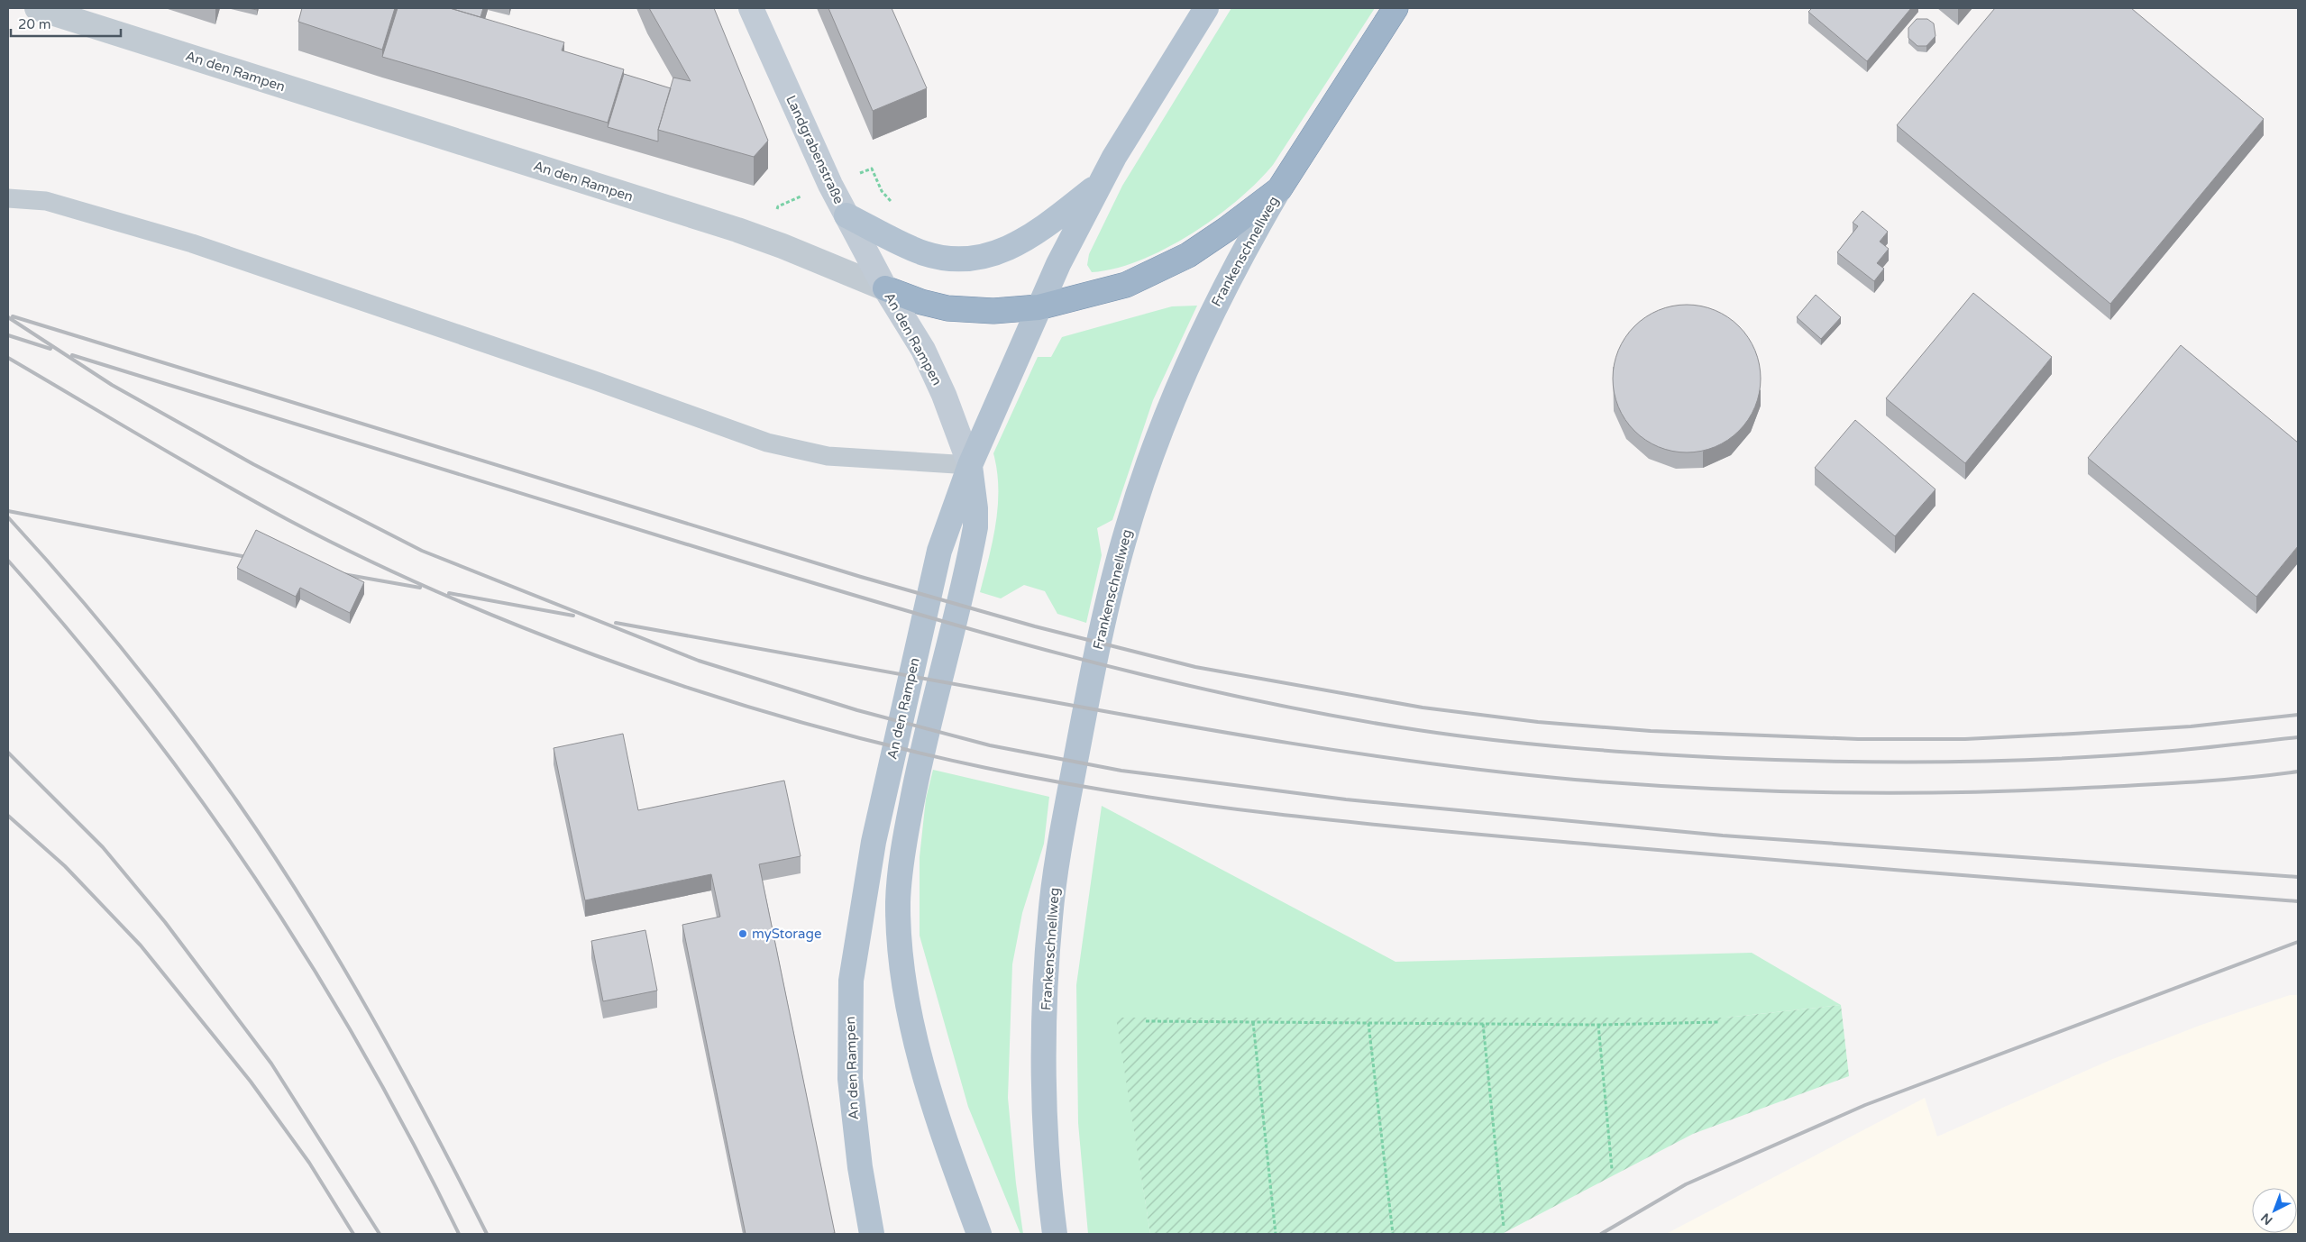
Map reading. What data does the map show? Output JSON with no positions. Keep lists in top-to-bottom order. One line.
{"streets":{"highway":["Frankenschnellweg"],"main road":["An den Rampen","Landgrabenstraße"]},"crossings":[["An den Rampen","Landgrabenstraße"]],"places":["myStorage"],"scale_bar":"20 m","north":"bottom left"}
